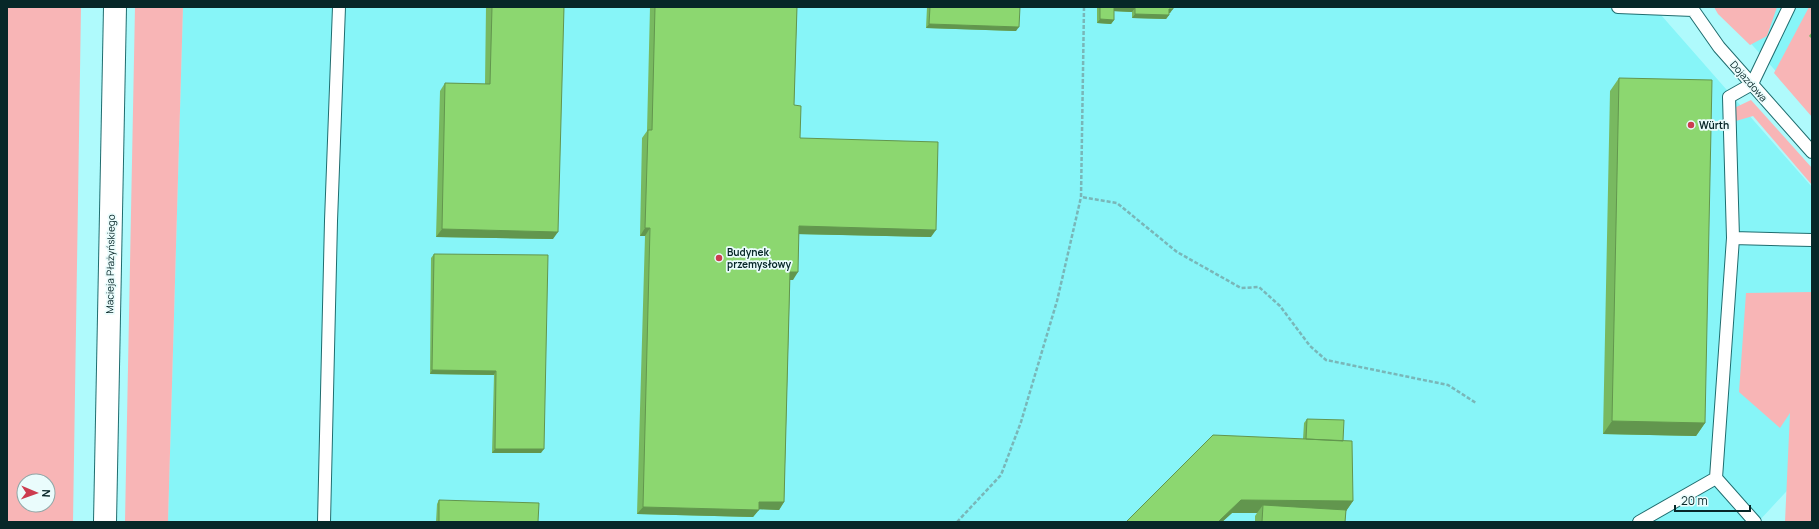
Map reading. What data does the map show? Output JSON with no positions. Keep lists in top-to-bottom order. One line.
{"streets":{"street":["Macieja Płażyńskiego"],"lane":["Dojazdowa"]},"places":["Würth","Budynek przemysłowy"],"scale_bar":"20 m","north":"right"}
